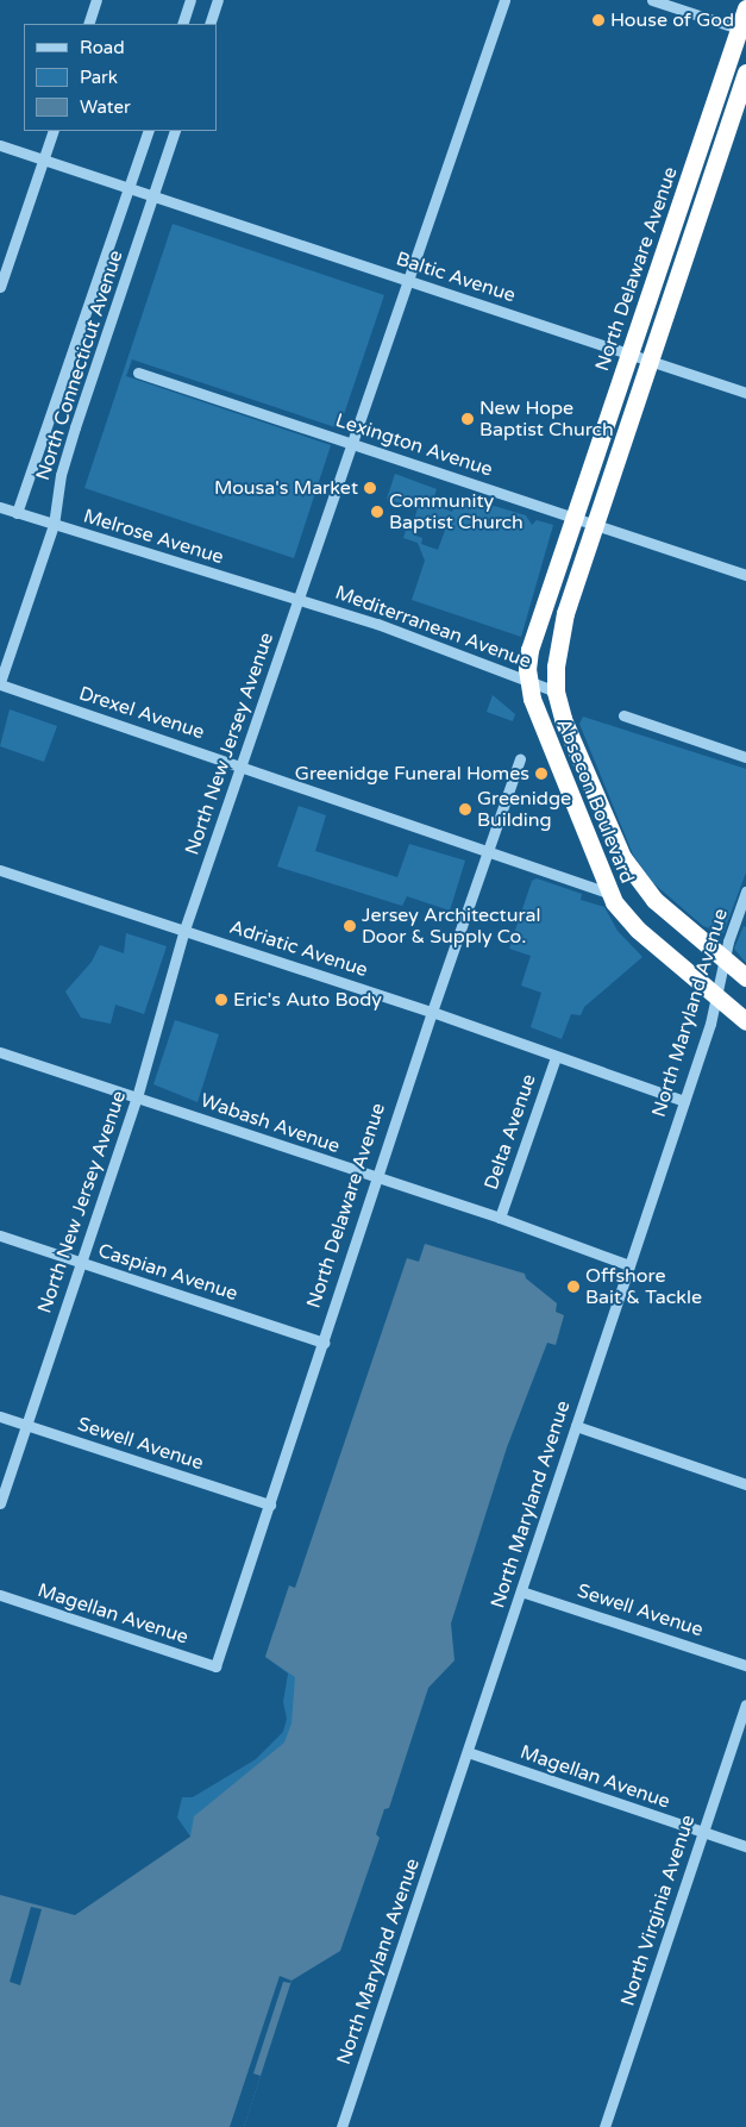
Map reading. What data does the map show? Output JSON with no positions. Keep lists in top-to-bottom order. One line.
{"streets":{"highway":["North Delaware Avenue","Absecon Boulevard"],"street":["Baltic Avenue","North Connecticut Avenue","Lexington Avenue","Melrose Avenue","Mediterranean Avenue","Drexel Avenue","North New Jersey Avenue","Adriatic Avenue","North Maryland Avenue","Wabash Avenue","Delta Avenue","Caspian Avenue","Sewell Avenue","Magellan Avenue","North Virginia Avenue"]},"crossings":[["North Delaware Avenue","Baltic Avenue"],["North Delaware Avenue","Lexington Avenue"],["North Delaware Avenue","Mediterranean Avenue"],["North Delaware Avenue","Drexel Avenue"],["North Delaware Avenue","Absecon Boulevard"],["North Delaware Avenue","Adriatic Avenue"],["North Delaware Avenue","Wabash Avenue"],["North Delaware Avenue","Caspian Avenue"],["North Delaware Avenue","Sewell Avenue"],["North Delaware Avenue","Magellan Avenue"],["Baltic Avenue","North Connecticut Avenue"],["Baltic Avenue","North New Jersey Avenue"],["North Connecticut Avenue","Melrose Avenue"],["North Connecticut Avenue","Drexel Avenue"],["Lexington Avenue","North New Jersey Avenue"],["Melrose Avenue","Mediterranean Avenue"],["Melrose Avenue","North New Jersey Avenue"],["Mediterranean Avenue","North New Jersey Avenue"],["Mediterranean Avenue","Absecon Boulevard"],["Drexel Avenue","North New Jersey Avenue"],["Drexel Avenue","Absecon Boulevard"],["North New Jersey Avenue","Adriatic Avenue"],["North New Jersey Avenue","Wabash Avenue"],["North New Jersey Avenue","Caspian Avenue"],["North New Jersey Avenue","Sewell Avenue"],["Absecon Boulevard","North Maryland Avenue"],["Adriatic Avenue","North Maryland Avenue"],["Adriatic Avenue","Delta Avenue"],["North Maryland Avenue","Wabash Avenue"],["North Maryland Avenue","Sewell Avenue"],["North Maryland Avenue","Magellan Avenue"],["Wabash Avenue","Delta Avenue"],["Magellan Avenue","North Virginia Avenue"]],"places":["House of God","New Hope Baptist Church","Mousa's Market","Community Baptist Church","Greenidge Funeral Homes","Greenidge Building","Jersey Architectural Door & Supply Co.","Eric's Auto Body","Offshore Bait & Tackle"],"legend":["Road","Park","Water"]}
